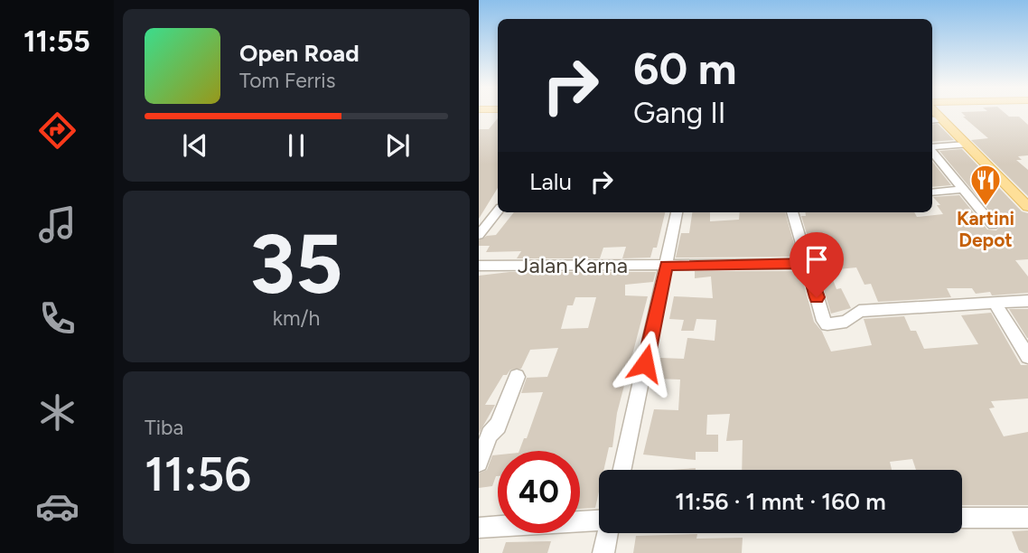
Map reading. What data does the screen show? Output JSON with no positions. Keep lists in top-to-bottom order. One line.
{"streets":{"street":["Jalan Karna"]},"places":{"restaurant":["Kartini Depot"]},"page":{"tabs":"11:55","turn":["60 m","Gang II"],"song":["Open Road","Tom Ferris"],"then":"Lalu","tile":[["35","km/h"],["Tiba","11:56"]],"limit":"40","trip":"11:56 · 1 mnt · 160 m"}}
